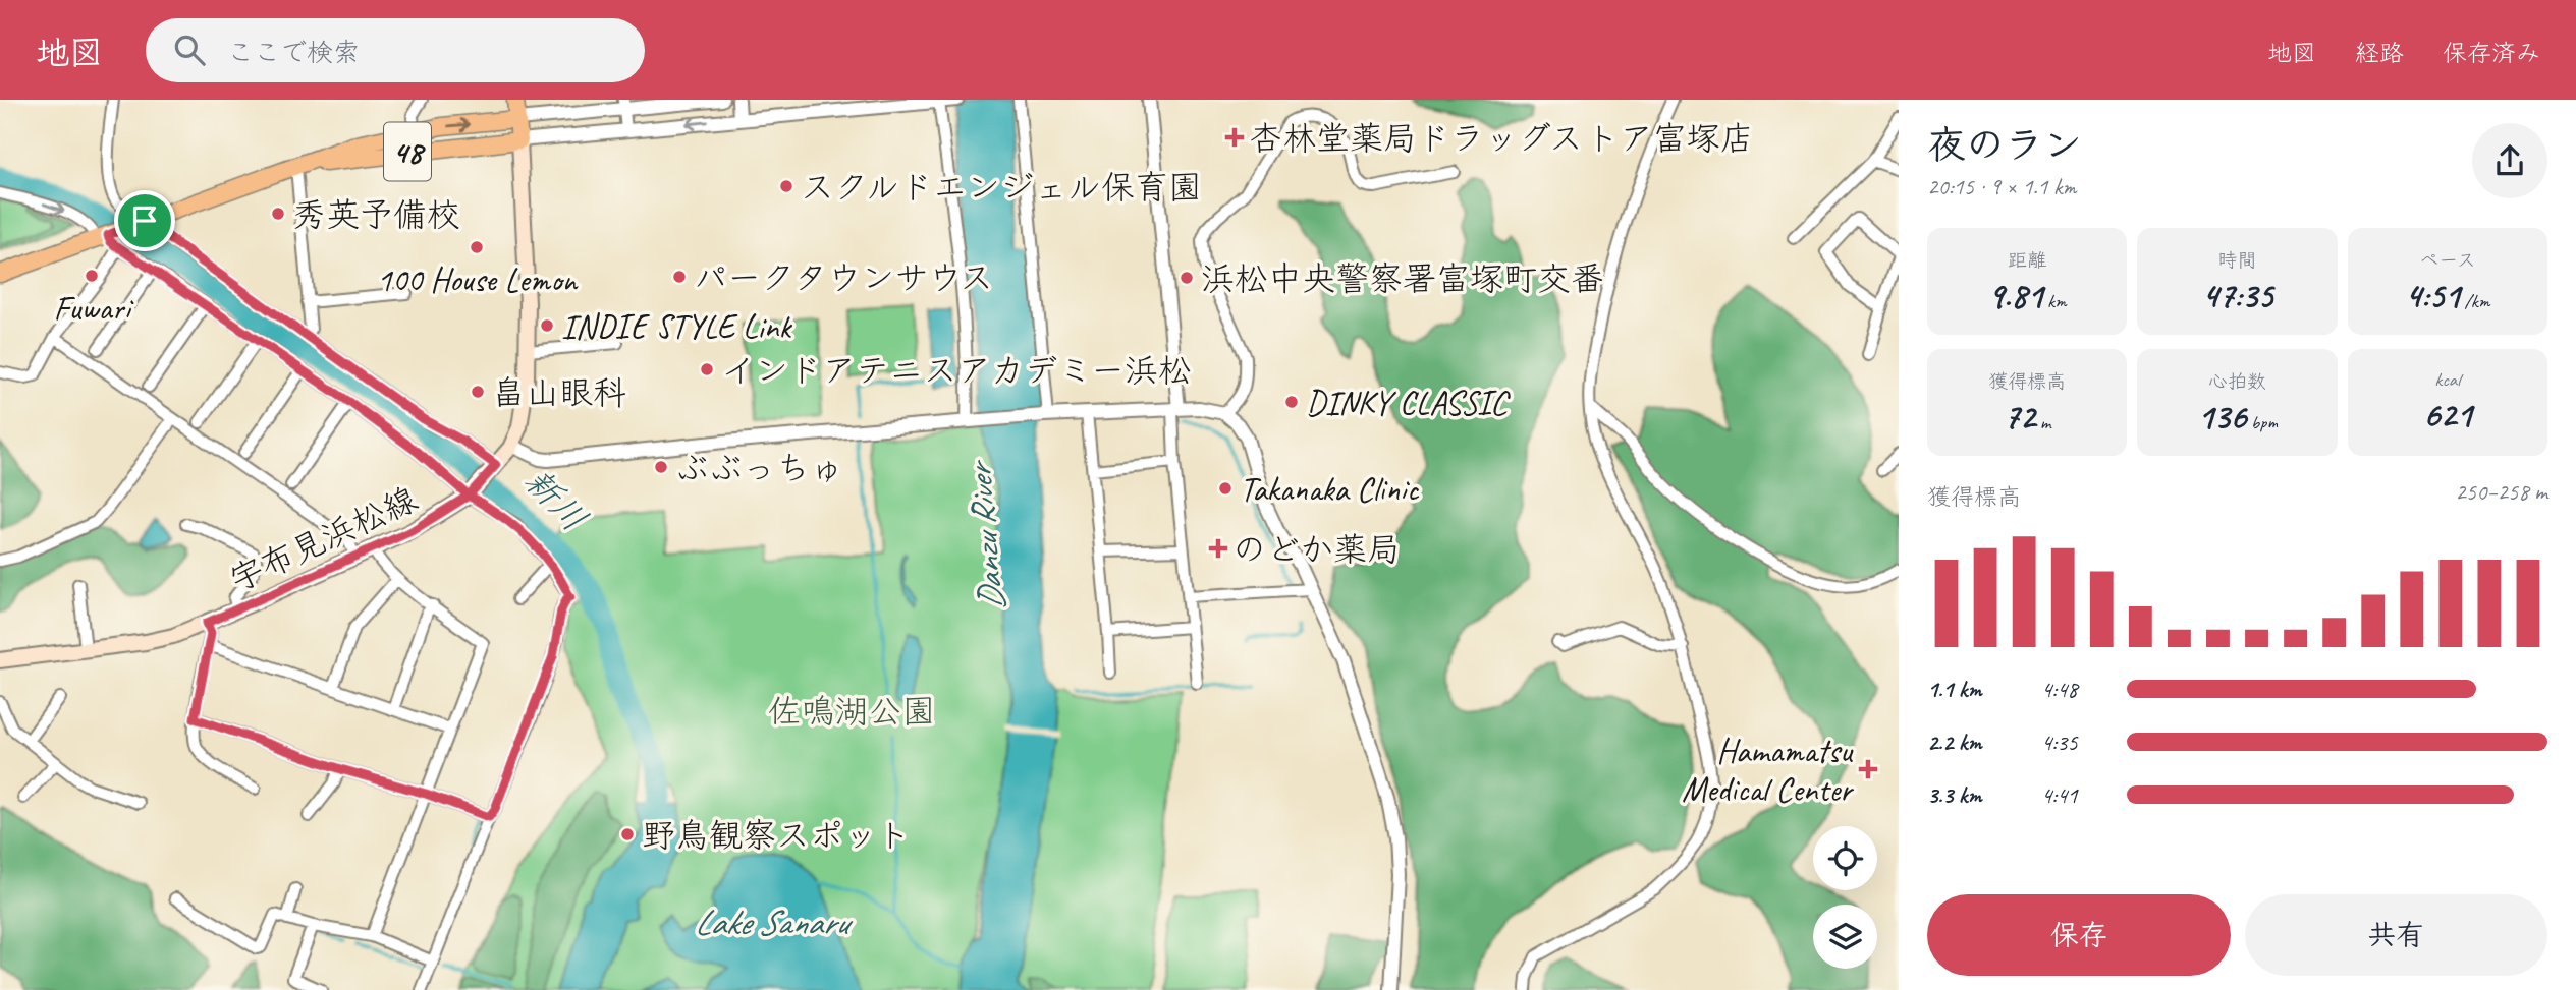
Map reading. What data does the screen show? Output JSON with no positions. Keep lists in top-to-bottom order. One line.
{"streets":{"main road":["48","宇布見浜松線"]},"crossings":[["48","宇布見浜松線"]],"water":["新川","Danzu River","Lake Sanaru"],"parks":["佐鳴湖公園"],"places":{"health":["杏林堂薬局ドラッグストア富塚店","のどか薬局","Hamamatsu Medical Center"],"other":["スクルドエンジェル保育園","秀英予備校","100 House Lemon","Fuwari","パークタウンサウス","浜松中央警察署富塚町交番","INDIE STYLE Link","インドアテニスアカデミー浜松","畠山眼科","DINKY CLASSIC","ぶぶっちゅ","Takanaka Clinic","野鳥観察スポット"]},"page":{"header":"地図","search":"ここで検索","nav":["地図","経路","保存済み"],"heading":["夜のラン","20:15 · 9 × 1.1 km"],"stats":[["距離","9.81 km"],["時間","47:35"],["ペース","4:51 /km"],["獲得標高","72 m"],["心拍数","136 bpm"],["kcal","621"]],"chart":["獲得標高","250–258 m"],"list":[{"name":"1.1 km","note":"4:48"},{"name":"2.2 km","note":"4:35"},{"name":"3.3 km","note":"4:41"}],"buttons":["保存","共有"]}}
